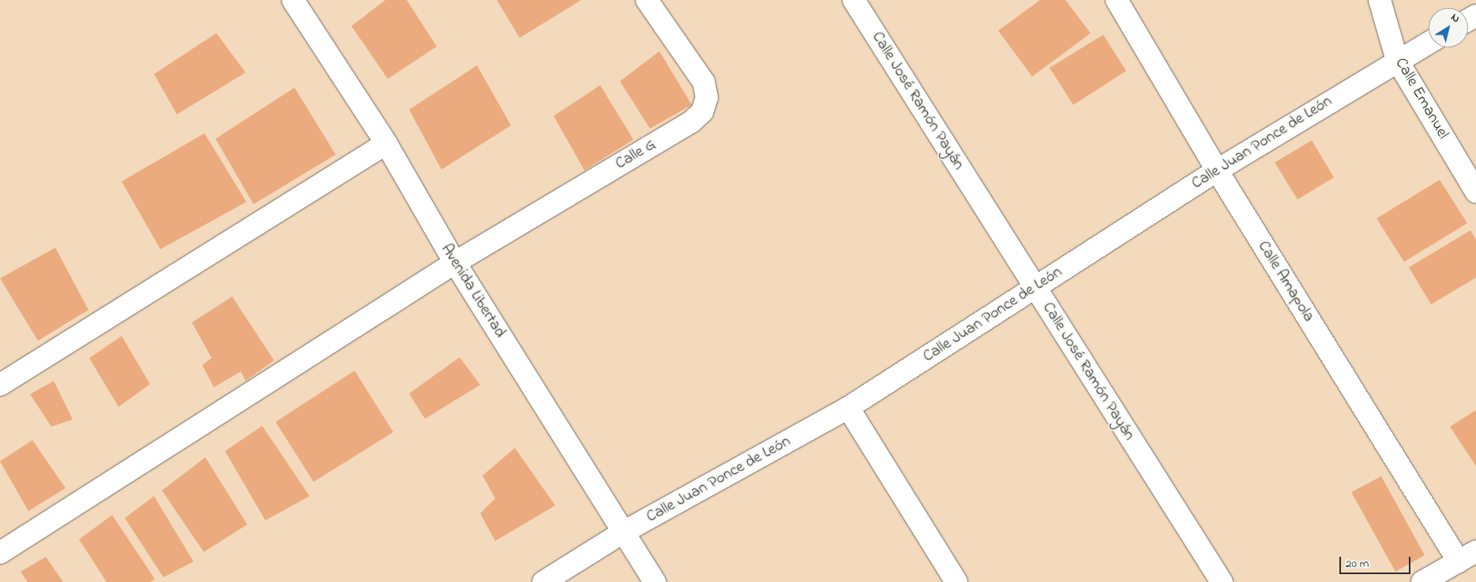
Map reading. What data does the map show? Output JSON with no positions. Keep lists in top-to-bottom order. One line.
{"streets":{"street":["Calle Emanuel","Calle José Ramón Payán","Calle Juan Ponce de León","Calle G","Calle Amapola","Avenida Libertad"]},"crossings":[["Calle Emanuel","Calle Juan Ponce de León"],["Calle José Ramón Payán","Calle Juan Ponce de León"],["Calle Juan Ponce de León","Calle Amapola"],["Calle Juan Ponce de León","Avenida Libertad"],["Calle G","Avenida Libertad"]],"scale_bar":"20 m","north":"top right"}
